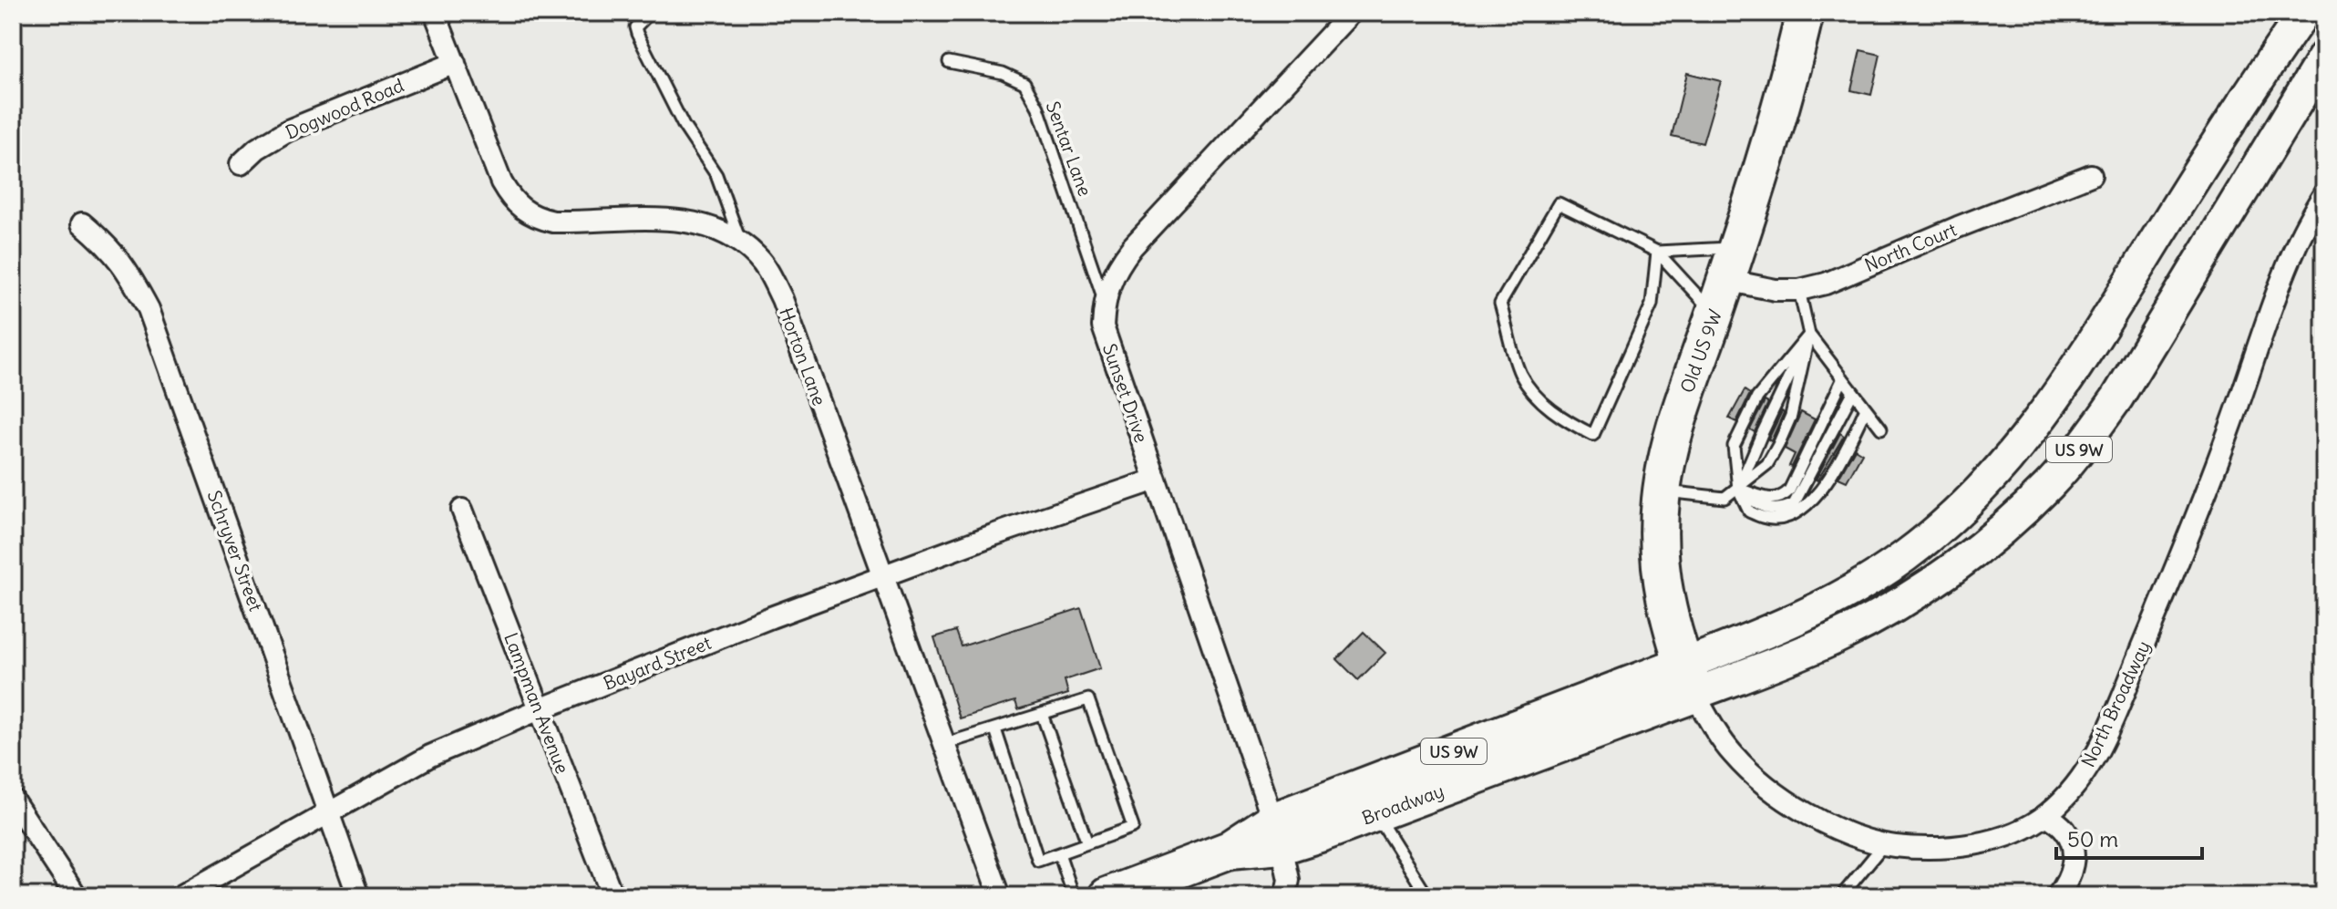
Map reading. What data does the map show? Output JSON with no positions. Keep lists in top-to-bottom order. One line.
{"streets":{"highway":["Old US 9W","US 9W","Broadway"],"street":["Dogwood Road","North Court","Horton Lane","Sunset Drive","Schryver Street","Bayard Street","Lampman Avenue","North Broadway"],"lane":["Sentar Lane"]},"crossings":[["Dogwood Road","Horton Lane"],["Sentar Lane","Sunset Drive"],["North Court","Old US 9W"],["Old US 9W","US 9W"],["Old US 9W","North Broadway"],["Old US 9W","Broadway"],["Horton Lane","Bayard Street"],["Sunset Drive","Bayard Street"],["Sunset Drive","Broadway"],["US 9W","North Broadway"],["US 9W","Broadway"],["Schryver Street","Bayard Street"],["Bayard Street","Lampman Avenue"],["North Broadway","Broadway"]],"scale_bar":"50 m"}
